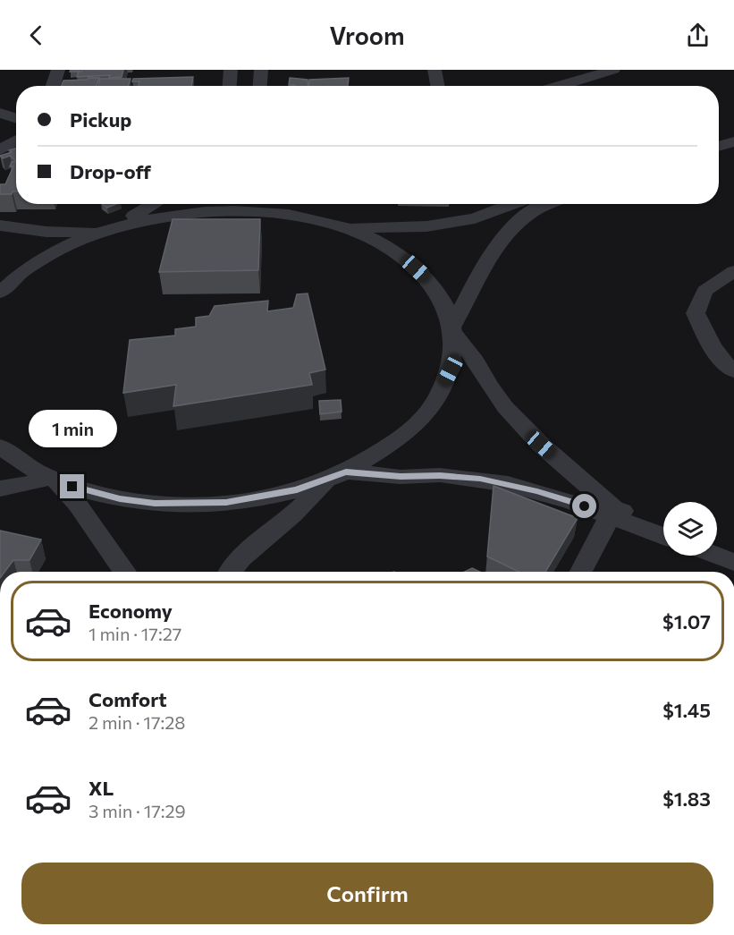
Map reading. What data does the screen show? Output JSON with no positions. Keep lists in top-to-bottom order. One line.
{"page":{"header":"Vroom","banner":["Pickup","Drop-off"],"bubble":"1 min","list":[{"name":"Economy","note":"1 min · 17:27","value":"$1.07"},{"name":"Comfort","note":"2 min · 17:28","value":"$1.45"},{"name":"XL","note":"3 min · 17:29","value":"$1.83"}],"buttons":"Confirm"}}
